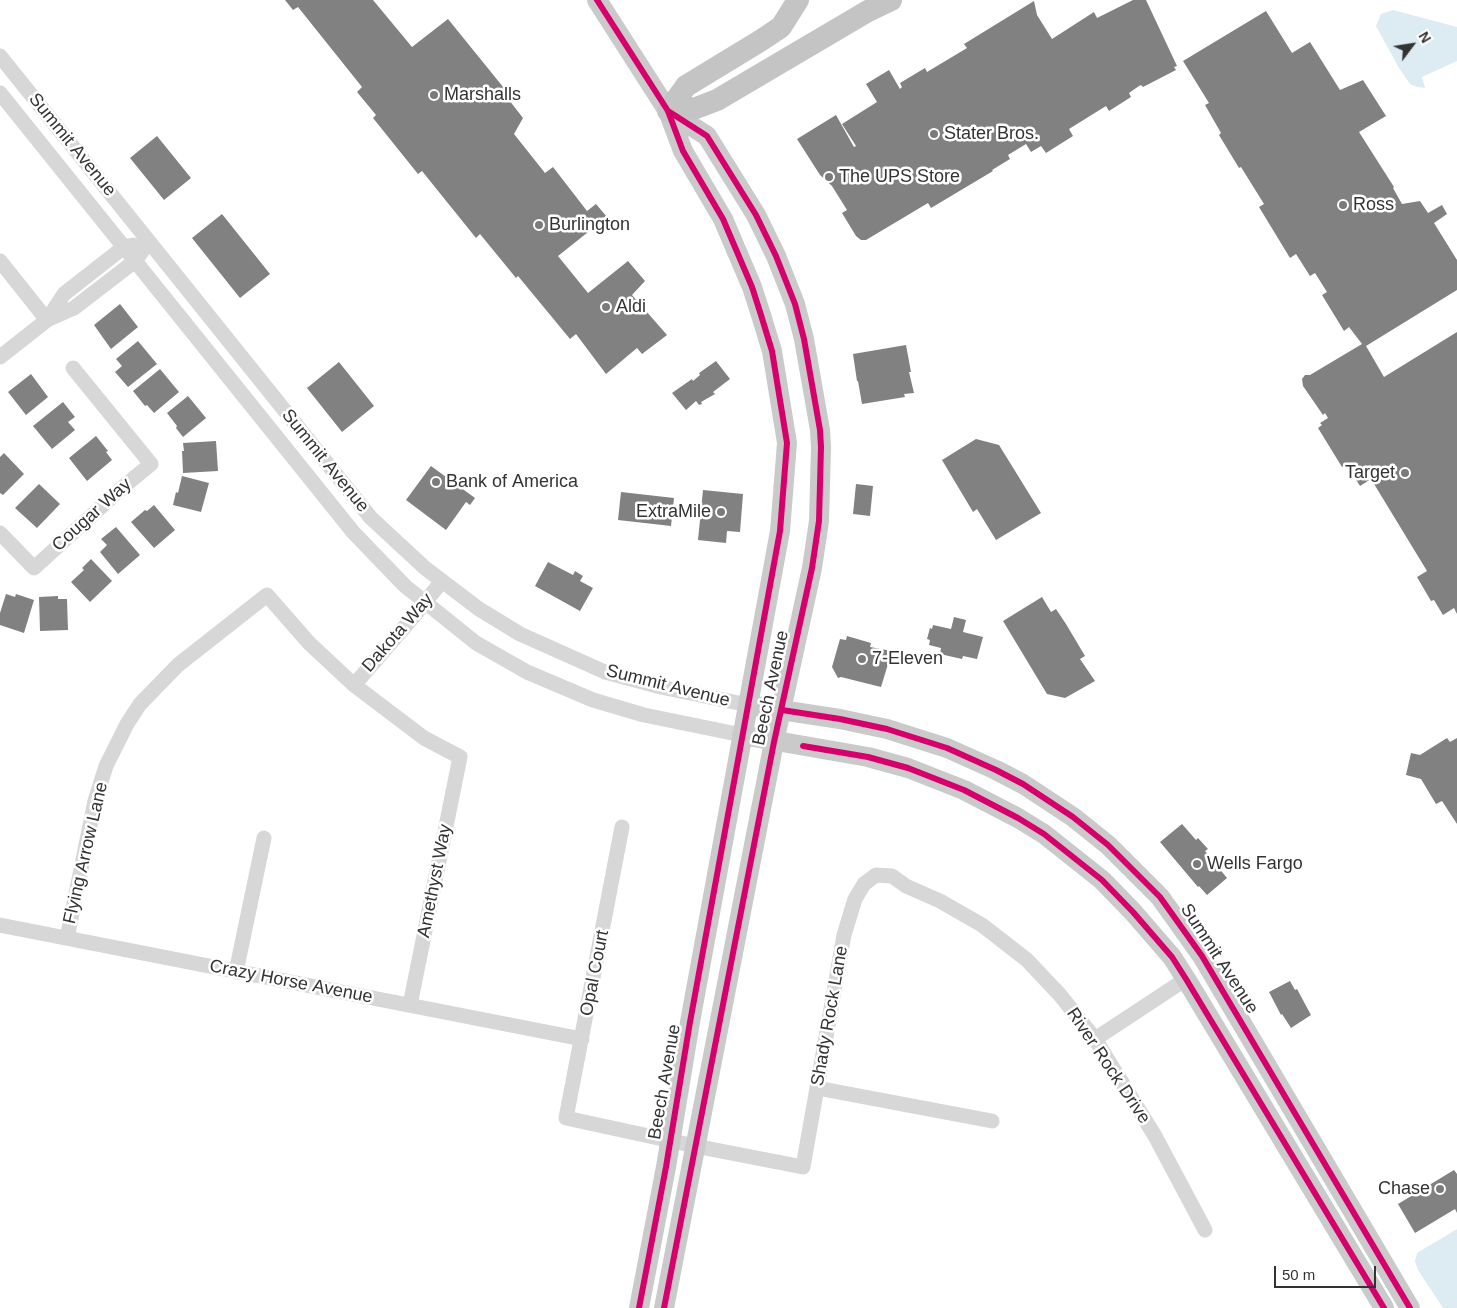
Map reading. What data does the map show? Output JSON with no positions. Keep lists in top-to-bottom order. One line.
{"streets":{"main road":["Summit Avenue","Beech Avenue"],"street":["Cougar Way","Dakota Way","Flying Arrow Lane","Amethyst Way","Opal Court","Crazy Horse Avenue","Shady Rock Lane","River Rock Drive"]},"crossings":[["Summit Avenue","Dakota Way"],["Summit Avenue","Beech Avenue"],["Dakota Way","Flying Arrow Lane"],["Dakota Way","Amethyst Way"],["Beech Avenue","Opal Court"],["Beech Avenue","Shady Rock Lane"],["Flying Arrow Lane","Amethyst Way"],["Flying Arrow Lane","Crazy Horse Avenue"],["Amethyst Way","Crazy Horse Avenue"],["Opal Court","Crazy Horse Avenue"],["Shady Rock Lane","River Rock Drive"]],"places":["Marshalls","Stater Bros.","The UPS Store","Ross","Burlington","Aldi","Target","Bank of America","ExtraMile","7-Eleven","Wells Fargo","Chase"],"scale_bar":"50 m","north":"top right"}
